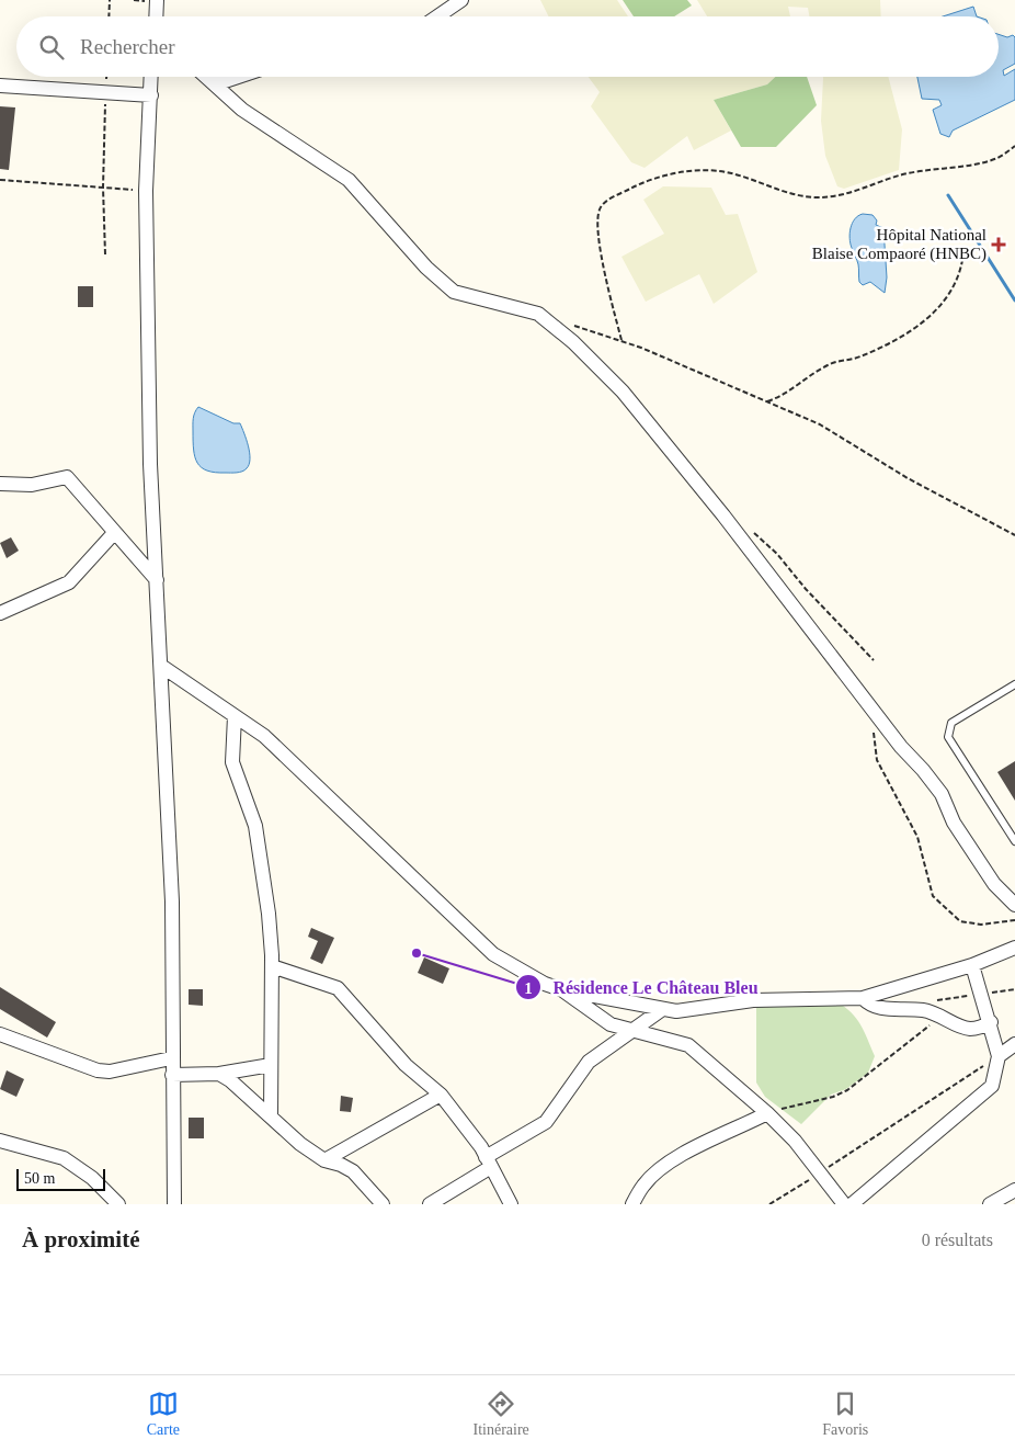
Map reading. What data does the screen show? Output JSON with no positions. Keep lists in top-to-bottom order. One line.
{"places":{"health":["Hôpital National Blaise Compaoré (HNBC)"],"other":["Résidence Le Château Bleu"]},"scale_bar":"50 m","page":{"search":"Rechercher","scale":"50 m","heading":["À proximité","0 résultats"],"nav":["Carte","Itinéraire","Favoris"]}}
